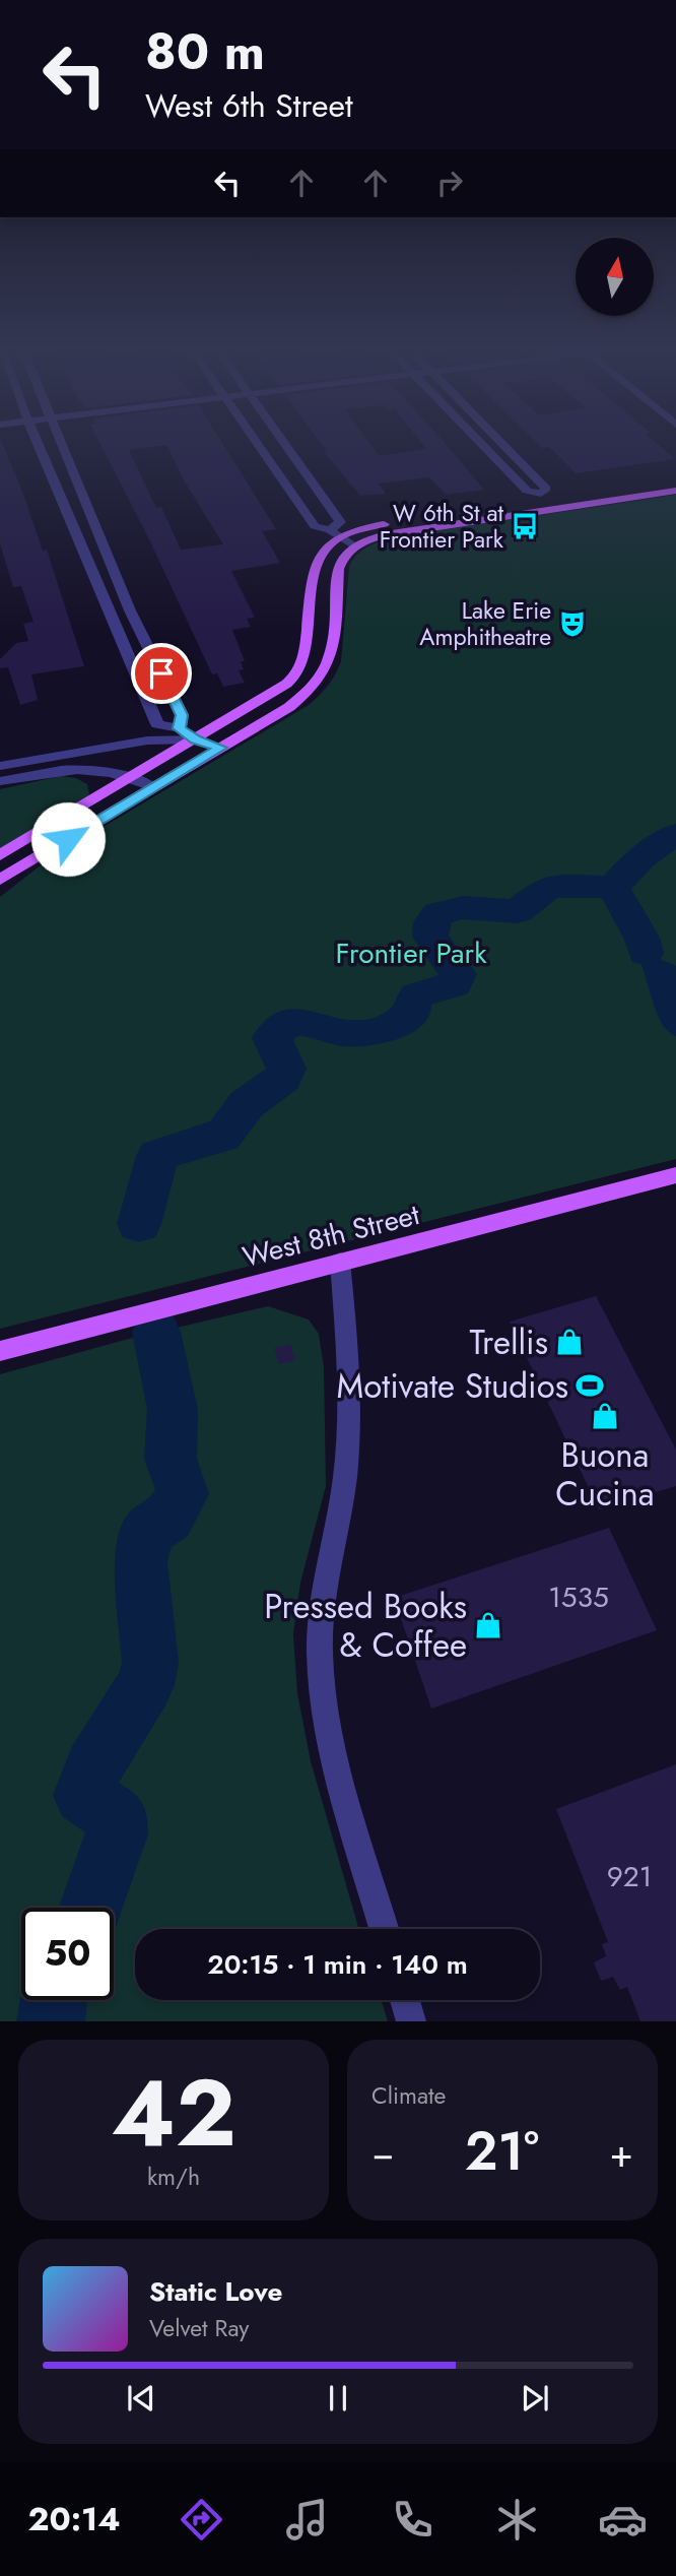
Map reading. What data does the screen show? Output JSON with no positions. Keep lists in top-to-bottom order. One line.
{"streets":{"main road":["West 8th Street"]},"parks":["Frontier Park"],"places":{"bus stop":["W 6th St at Frontier Park"],"theatre":["Lake Erie Amphitheatre"],"shop":["Trellis","Buona Cucina","Pressed Books & Coffee"],"sports":["Motivate Studios"]},"house_numbers":["1535","921"],"north":"top","page":{"turn":["80 m","West 6th Street"],"limit":"50","trip":"20:15 · 1 min · 140 m","tile":[["42","km/h"],"Climate"],"heat":["−","21°","+"],"song":["Static Love","Velvet Ray"],"tabs":"20:14"}}
